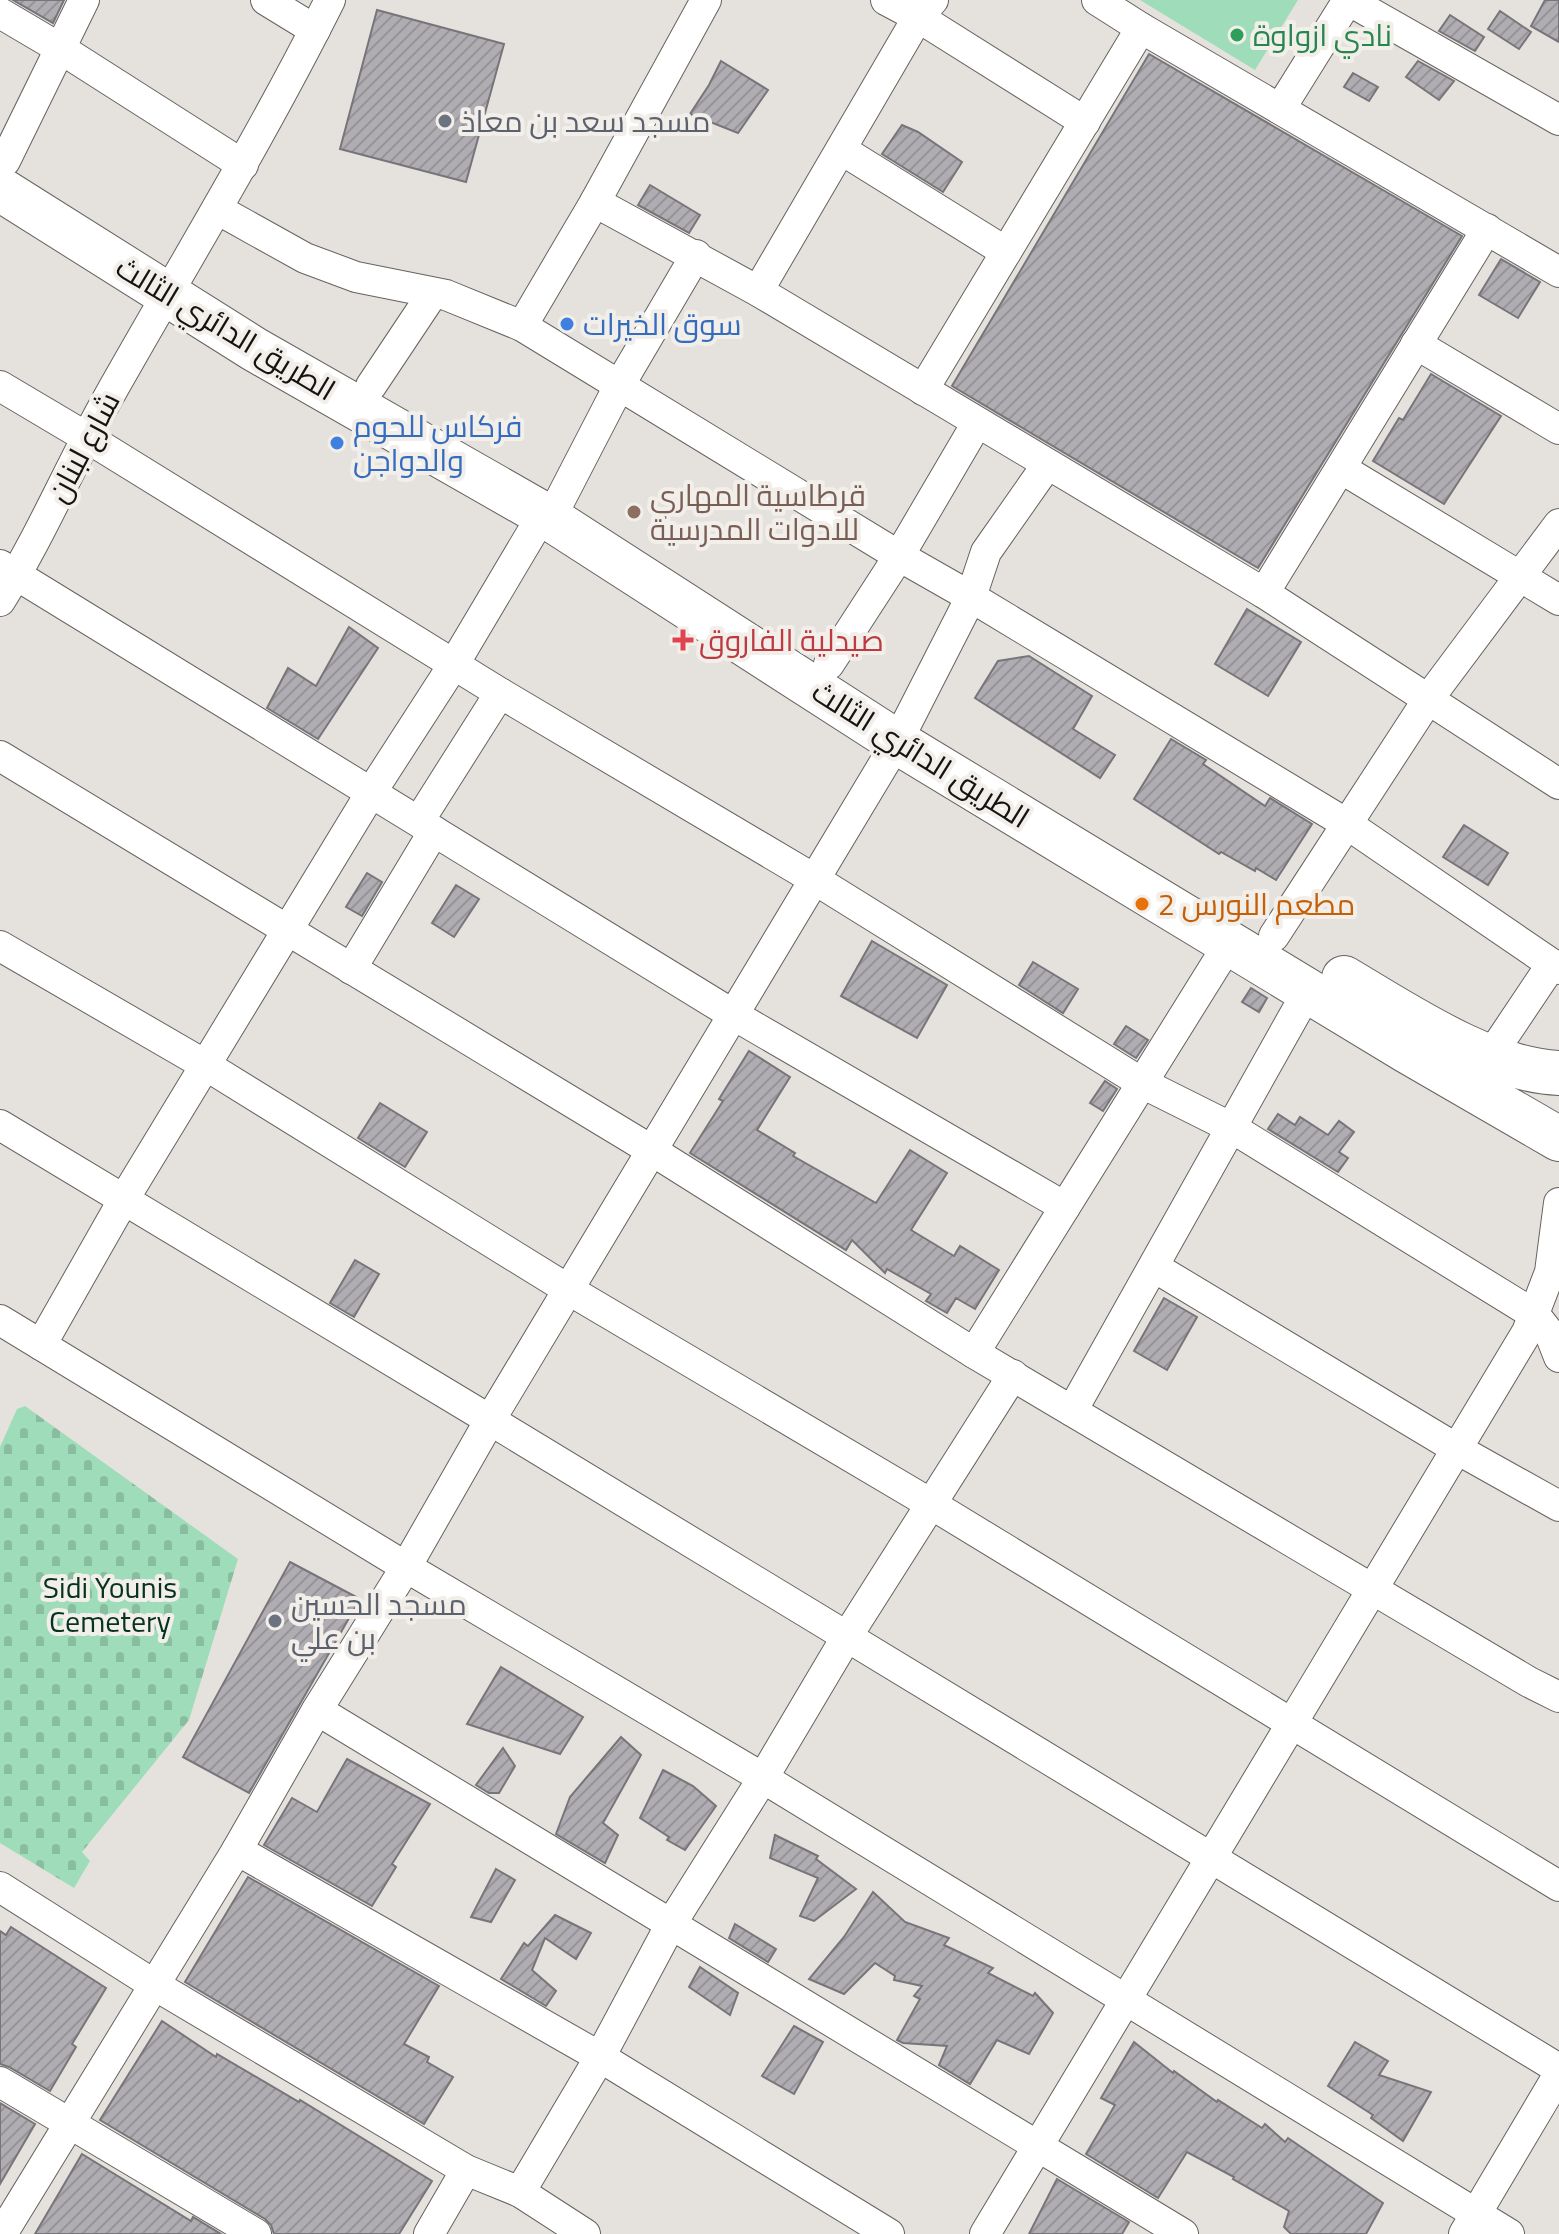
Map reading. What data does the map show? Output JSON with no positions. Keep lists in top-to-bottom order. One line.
{"streets":{"highway":["الطريق الدائري الثالث"],"street":["شارع لبنان"]},"crossings":[["الطريق الدائري الثالث","شارع لبنان"]],"parks":["Sidi Younis Cemetery"],"places":{"other":["نادي ازواوة","مسجد سعد بن معاذ","سوق الخيرات","فركاس للحوم والدواجن","قرطاسية المهاري للادوات المدرسية","مطعم النورس 2","مسجد الحسين بن علي"],"health":["صيدلية الفاروق"]}}
